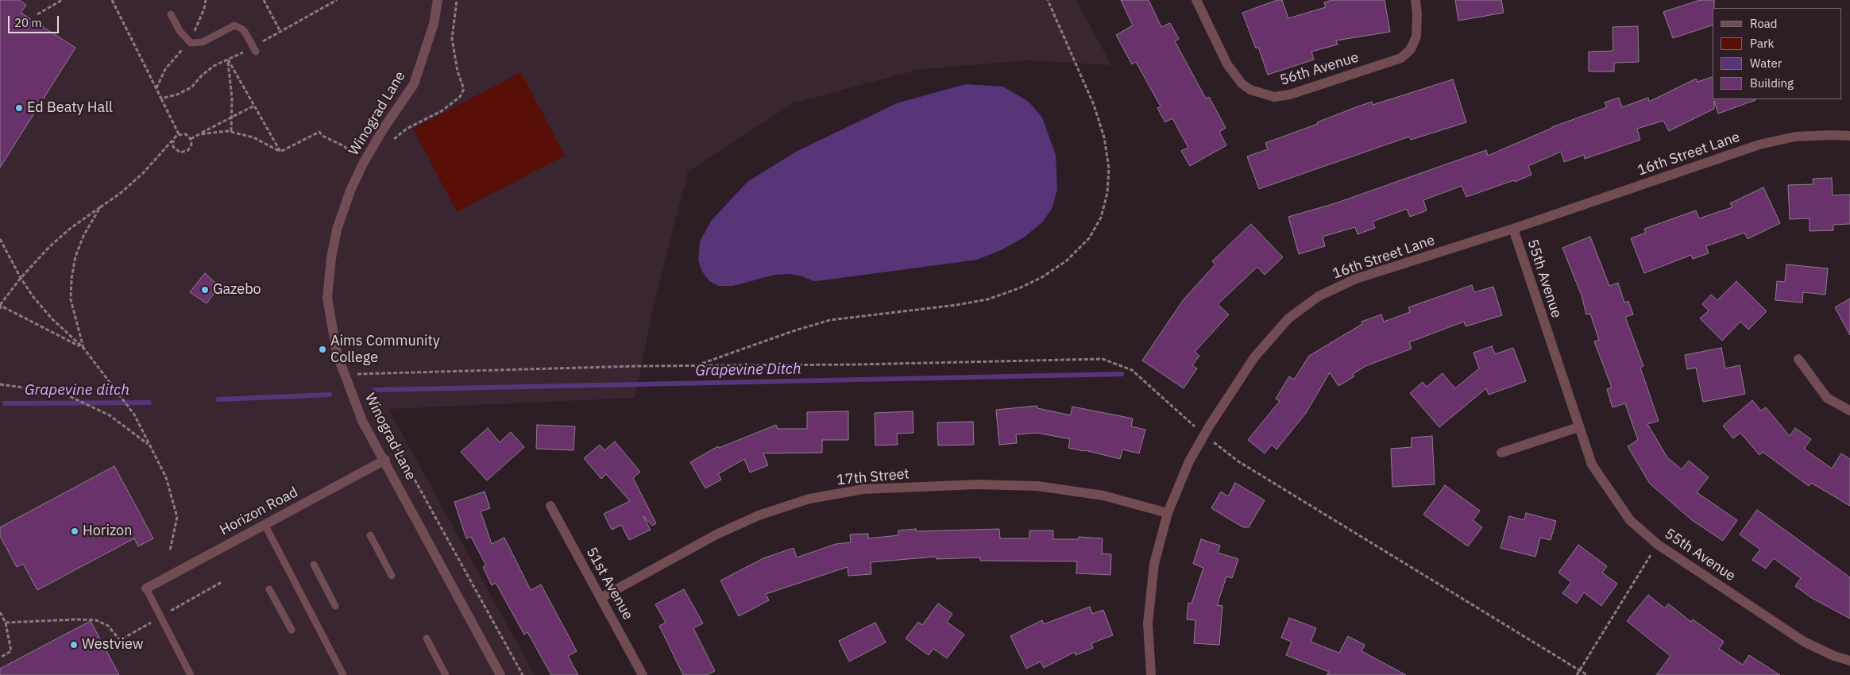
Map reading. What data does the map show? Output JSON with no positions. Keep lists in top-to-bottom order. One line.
{"streets":{"street":["56th Avenue","Winograd Lane","16th Street Lane","55th Avenue","17th Street","Horizon Road","51st Avenue"]},"crossings":[["Winograd Lane","Horizon Road"],["16th Street Lane","55th Avenue"],["16th Street Lane","17th Street"],["17th Street","51st Avenue"]],"water":["Grapevine Ditch","Grapevine ditch"],"places":["Ed Beaty Hall","Gazebo","Aims Community College","Horizon","Westview"],"legend":["Road","Park","Water","Building"],"scale_bar":"20 m"}
